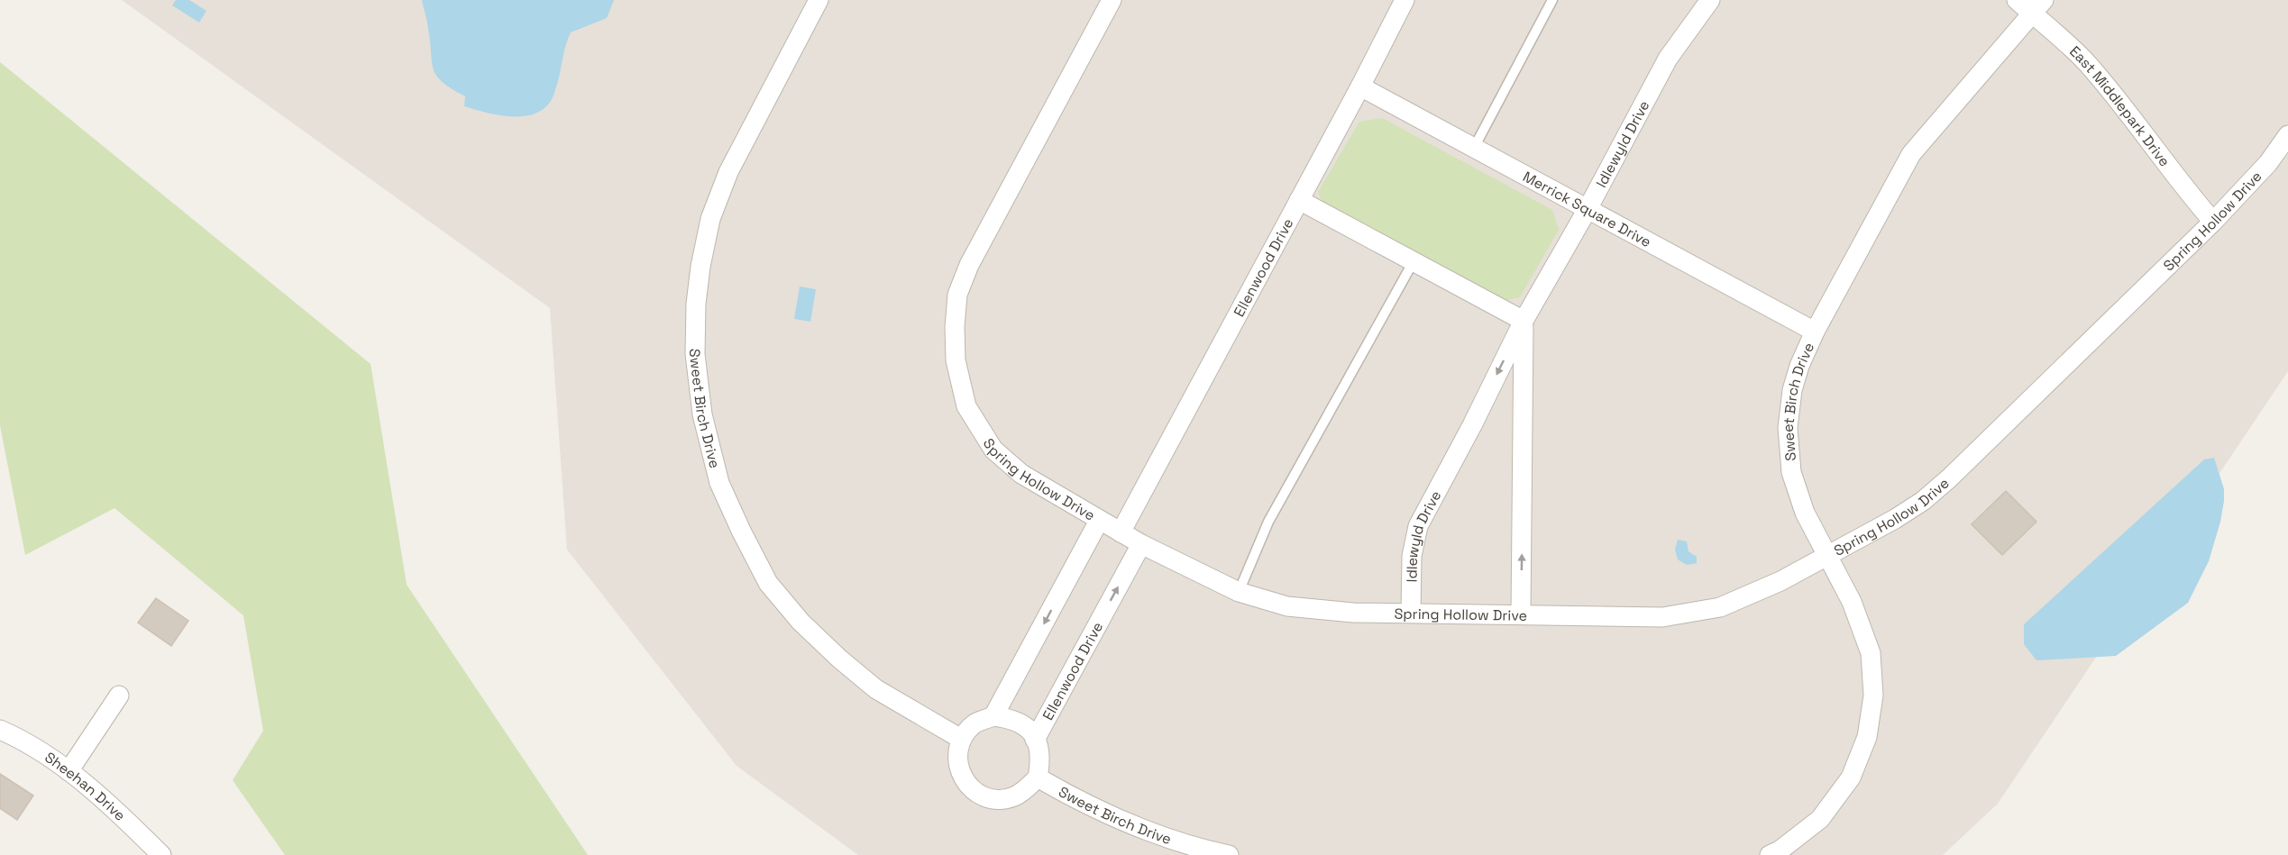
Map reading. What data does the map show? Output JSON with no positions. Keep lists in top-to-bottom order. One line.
{"streets":{"street":["East Middlepark Drive","Idlewyld Drive","Merrick Square Drive","Spring Hollow Drive","Ellenwood Drive","Sweet Birch Drive","Sheehan Drive"]},"crossings":[["East Middlepark Drive","Spring Hollow Drive"],["East Middlepark Drive","Sweet Birch Drive"],["Idlewyld Drive","Merrick Square Drive"],["Idlewyld Drive","Spring Hollow Drive"],["Merrick Square Drive","Ellenwood Drive"],["Merrick Square Drive","Sweet Birch Drive"],["Spring Hollow Drive","Ellenwood Drive"],["Spring Hollow Drive","Sweet Birch Drive"],["Ellenwood Drive","Sweet Birch Drive"]]}
